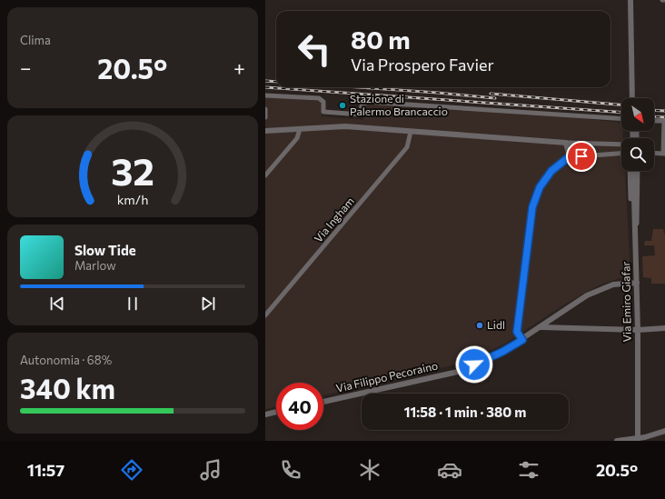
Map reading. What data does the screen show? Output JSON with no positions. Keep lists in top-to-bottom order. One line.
{"streets":{"street":["Via Ingham","Via Emiro Giafar","Via Filippo Pecoraino"]},"crossings":[["Via Emiro Giafar","Via Filippo Pecoraino"]],"places":["Stazione di Palermo Brancaccio","Lidl"],"north":"bottom right","page":{"tile":["Clima",["Autonomia · 68%","340 km"]],"turn":["80 m","Via Prospero Favier"],"heat":["−","20.5°","+"],"song":["Slow Tide","Marlow"],"limit":"40","trip":"11:58 · 1 min · 380 m","tabs":["11:57","20.5°"],"gauge":["32","km/h"]}}
